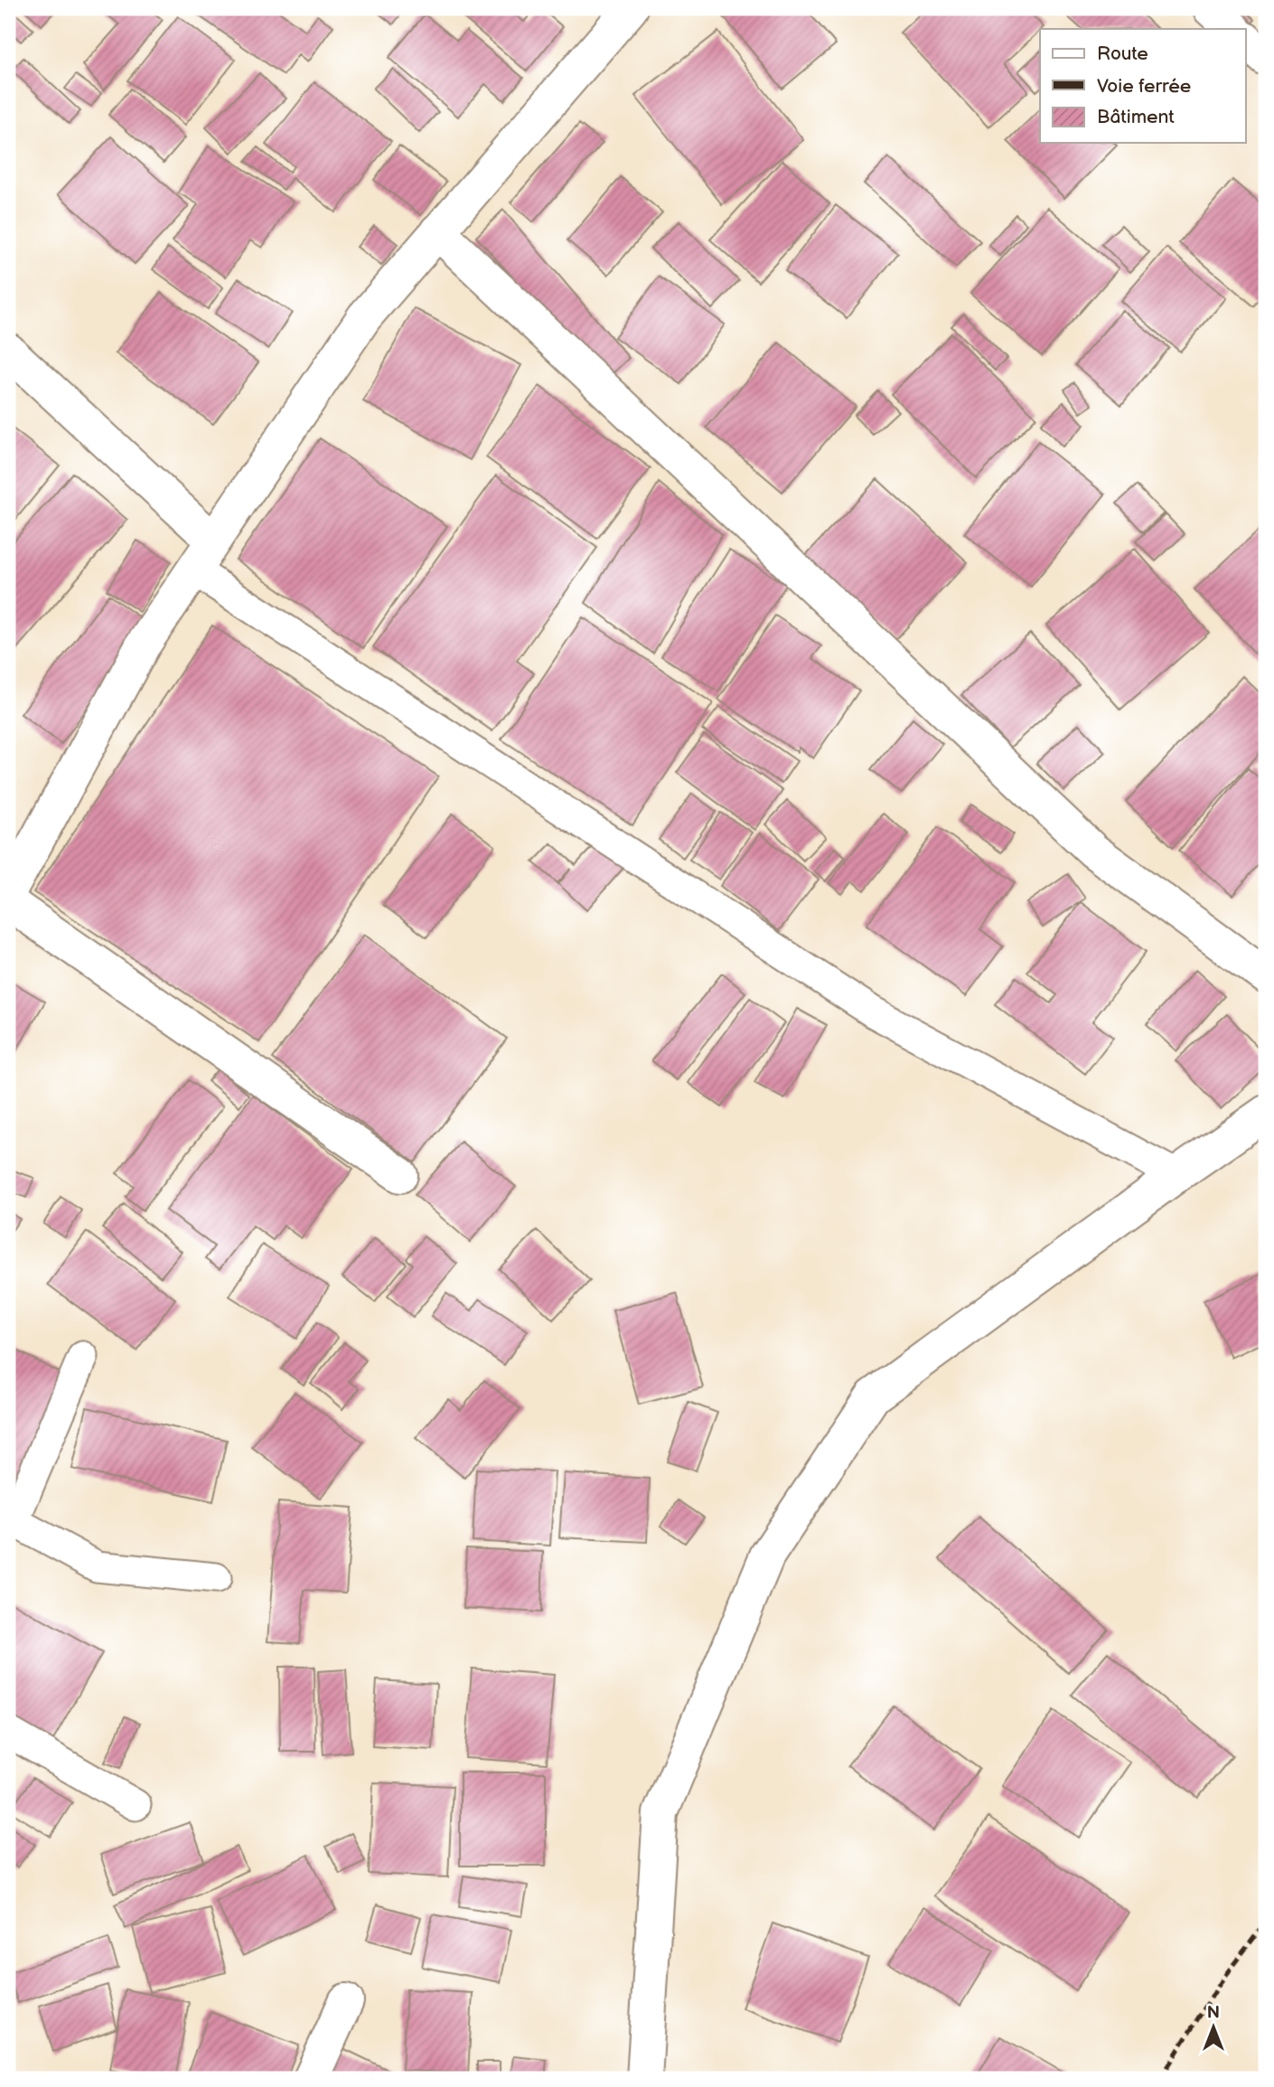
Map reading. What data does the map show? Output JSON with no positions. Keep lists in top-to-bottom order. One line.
{"legend":["Route","Voie ferrée","Bâtiment"],"north":"top"}
